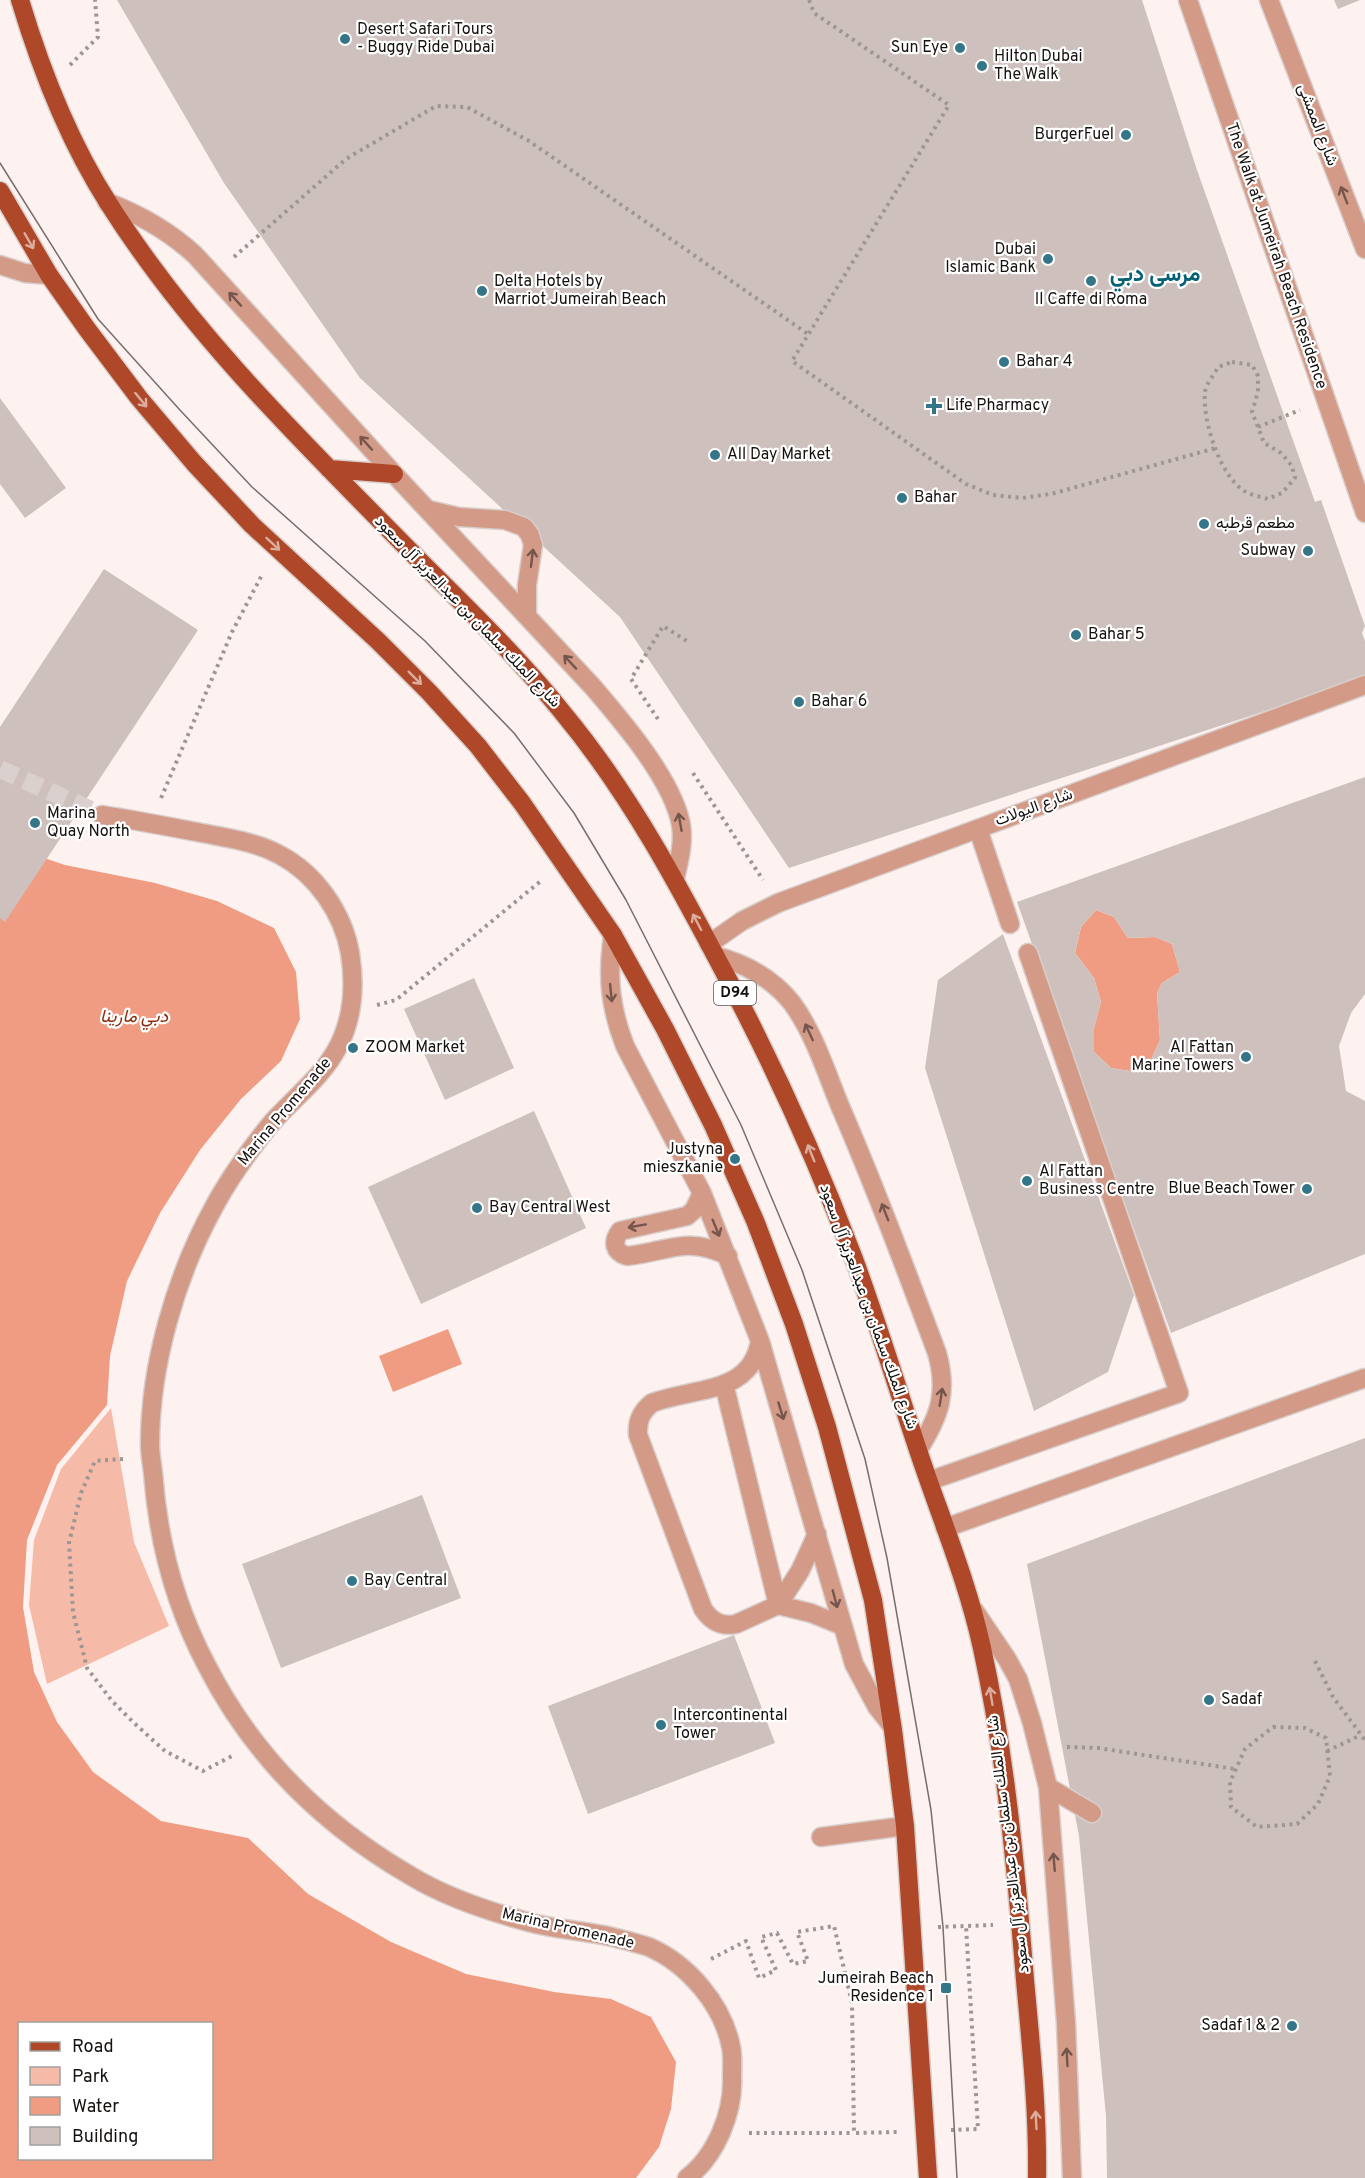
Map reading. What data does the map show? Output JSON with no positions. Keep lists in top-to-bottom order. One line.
{"streets":{"main road":["شارع الملك سلمان بن عبدالعزيز آل سعود","D94"],"street":["شارع الممشى","The Walk at Jumeirah Beach Residence","شارع اليولات","Marina Promenade"]},"crossings":[["شارع الملك سلمان بن عبدالعزيز آل سعود","شارع اليولات"]],"one_way":["شارع الممشى"],"districts":["مرسى دبي"],"water":["دبي مارينا"],"places":{"other":["Desert Safari Tours - Buggy Ride Dubai","Sun Eye","Hilton Dubai The Walk","BurgerFuel","Dubai Islamic Bank","Il Caffe di Roma","Delta Hotels by Marriot Jumeirah Beach","Bahar 4","All Day Market","Bahar","مطعم قرطبه","Subway","Bahar 5","Bahar 6","Marina Quay North","ZOOM Market","Al Fattan Marine Towers","Justyna mieszkanie","Al Fattan Business Centre","Blue Beach Tower","Bay Central West","Bay Central","Sadaf","Intercontinental Tower","Sadaf 1 & 2"],"health":["Life Pharmacy"],"transit":["Jumeirah Beach Residence 1"]},"legend":["Road","Park","Water","Building"]}
